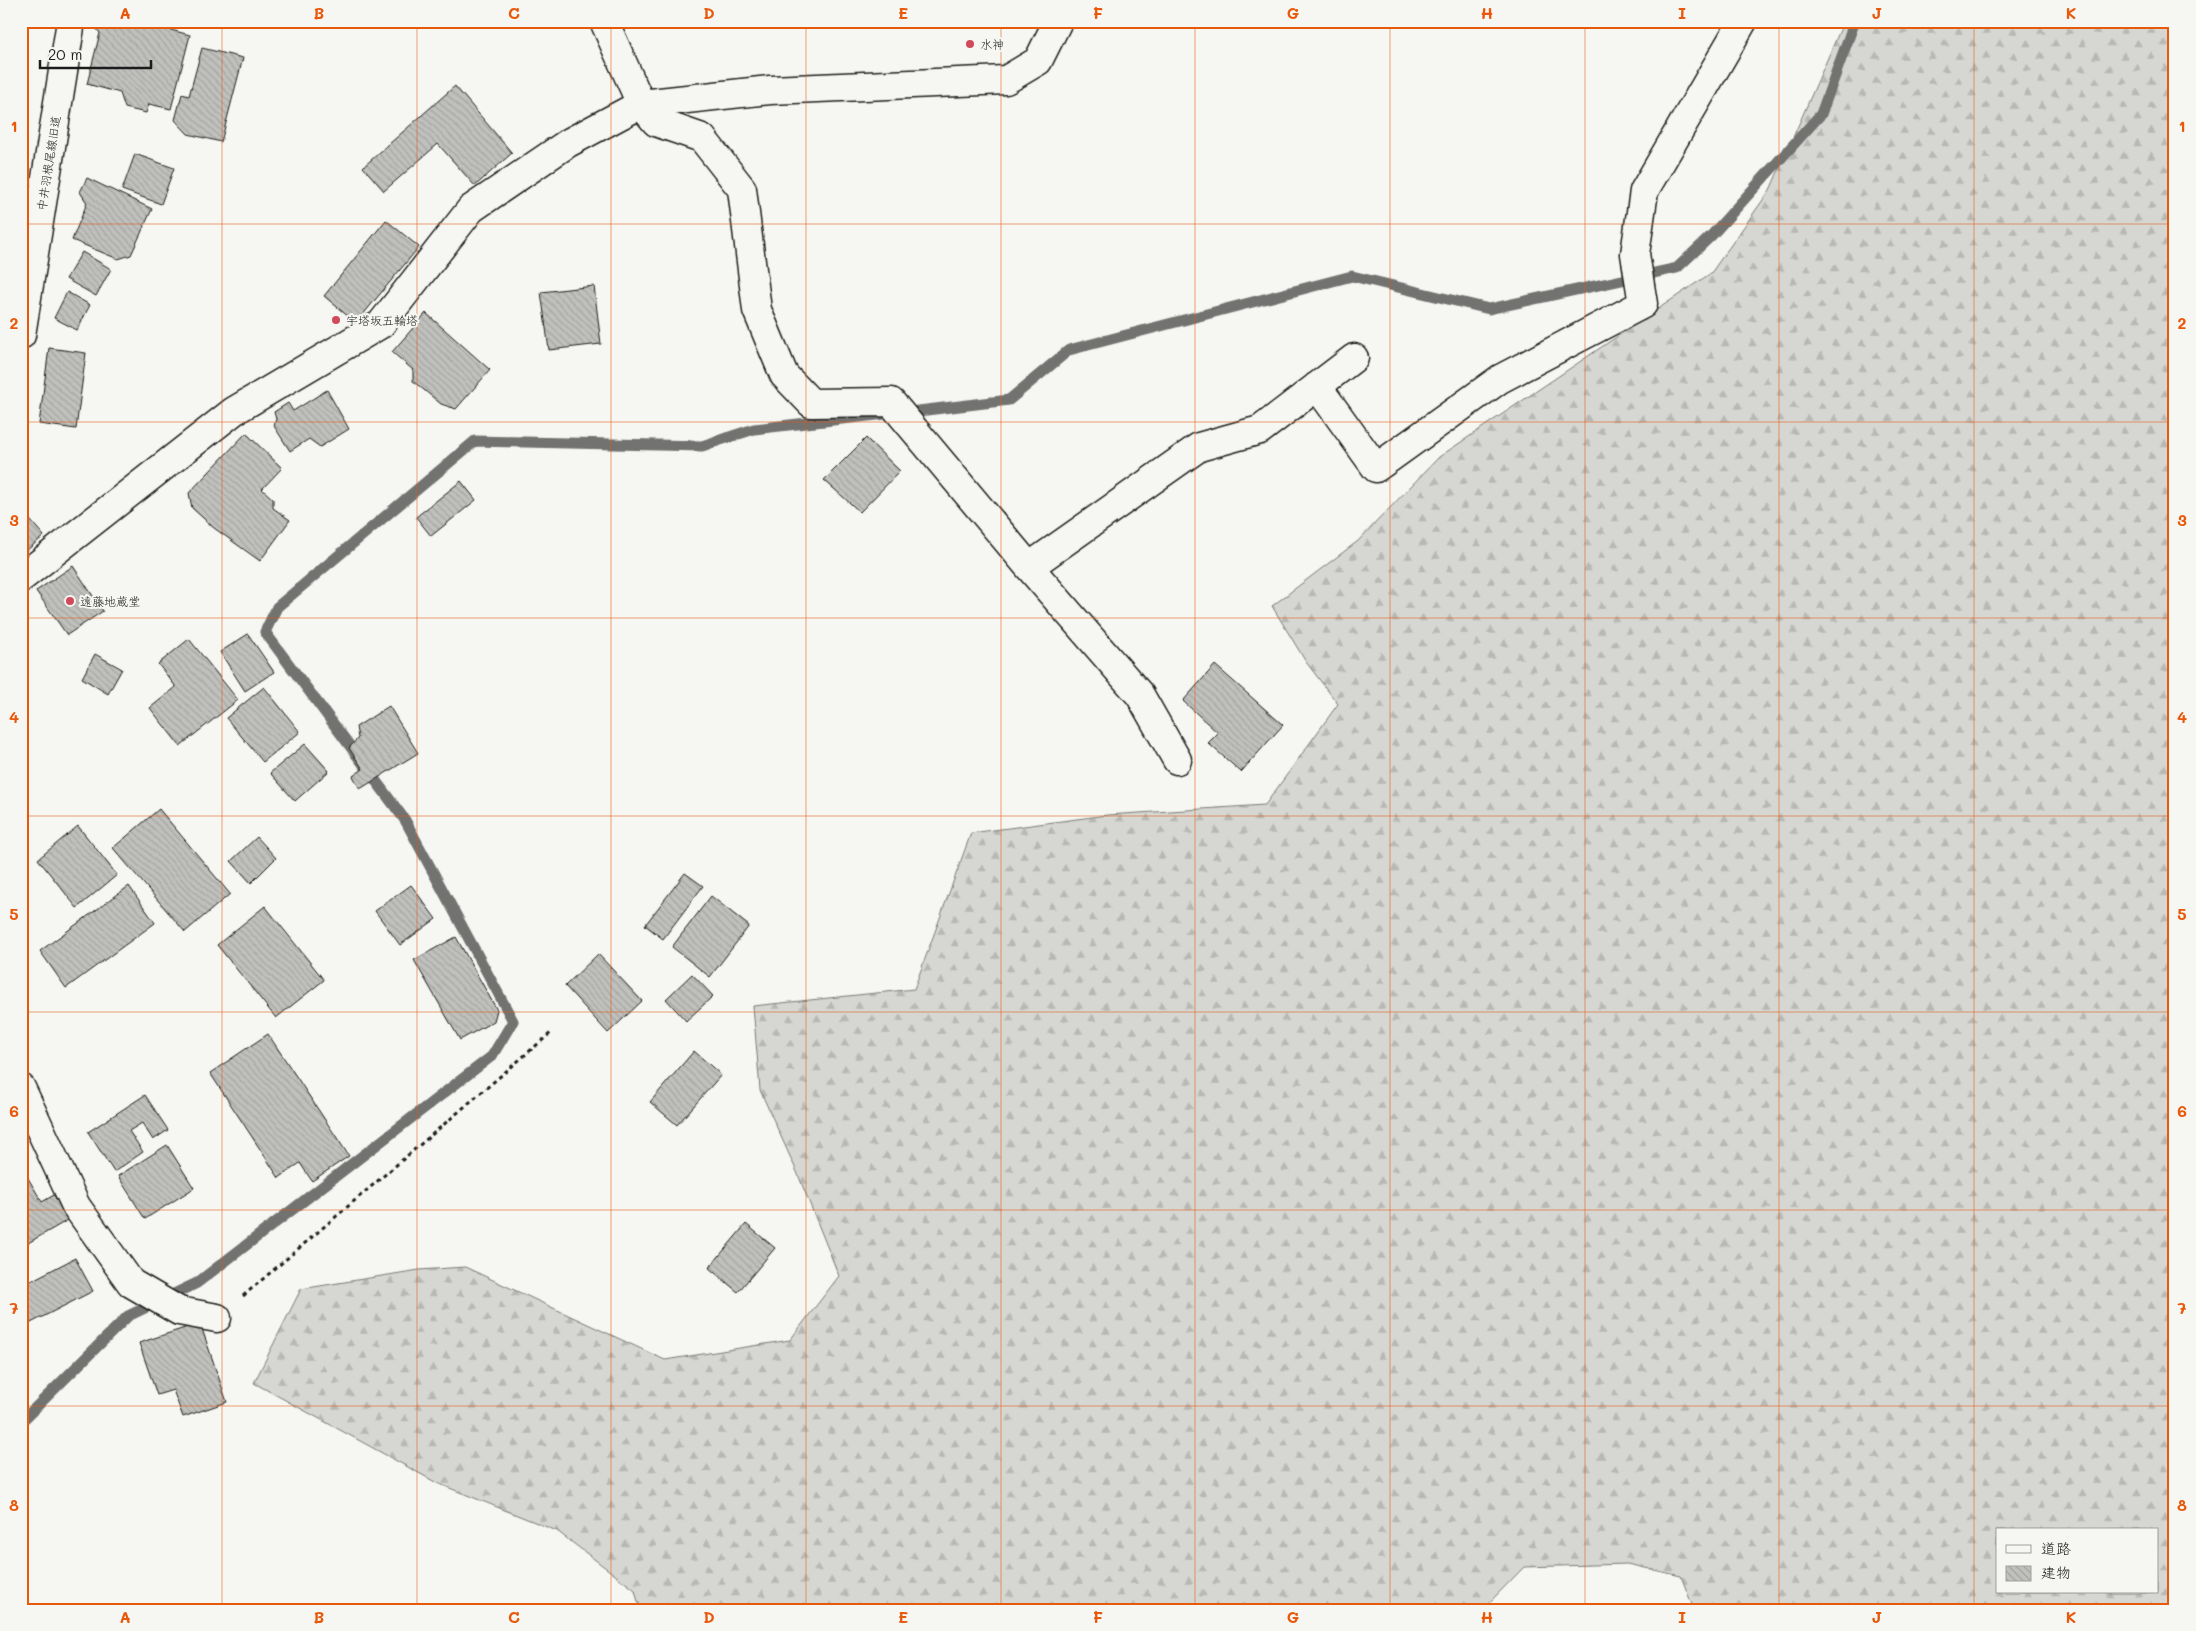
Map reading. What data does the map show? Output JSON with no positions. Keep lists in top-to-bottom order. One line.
{"streets":{"street":["中井羽根尾線旧道"]},"places":["水神","宇塔坂五輪塔","遠藤地蔵堂"],"legend":["道路","建物"],"scale_bar":"20 m","grid":{"columns":["A","B","C","D","E","F","G","H","I","J","K"],"rows":["1","2","3","4","5","6","7","8"]}}
